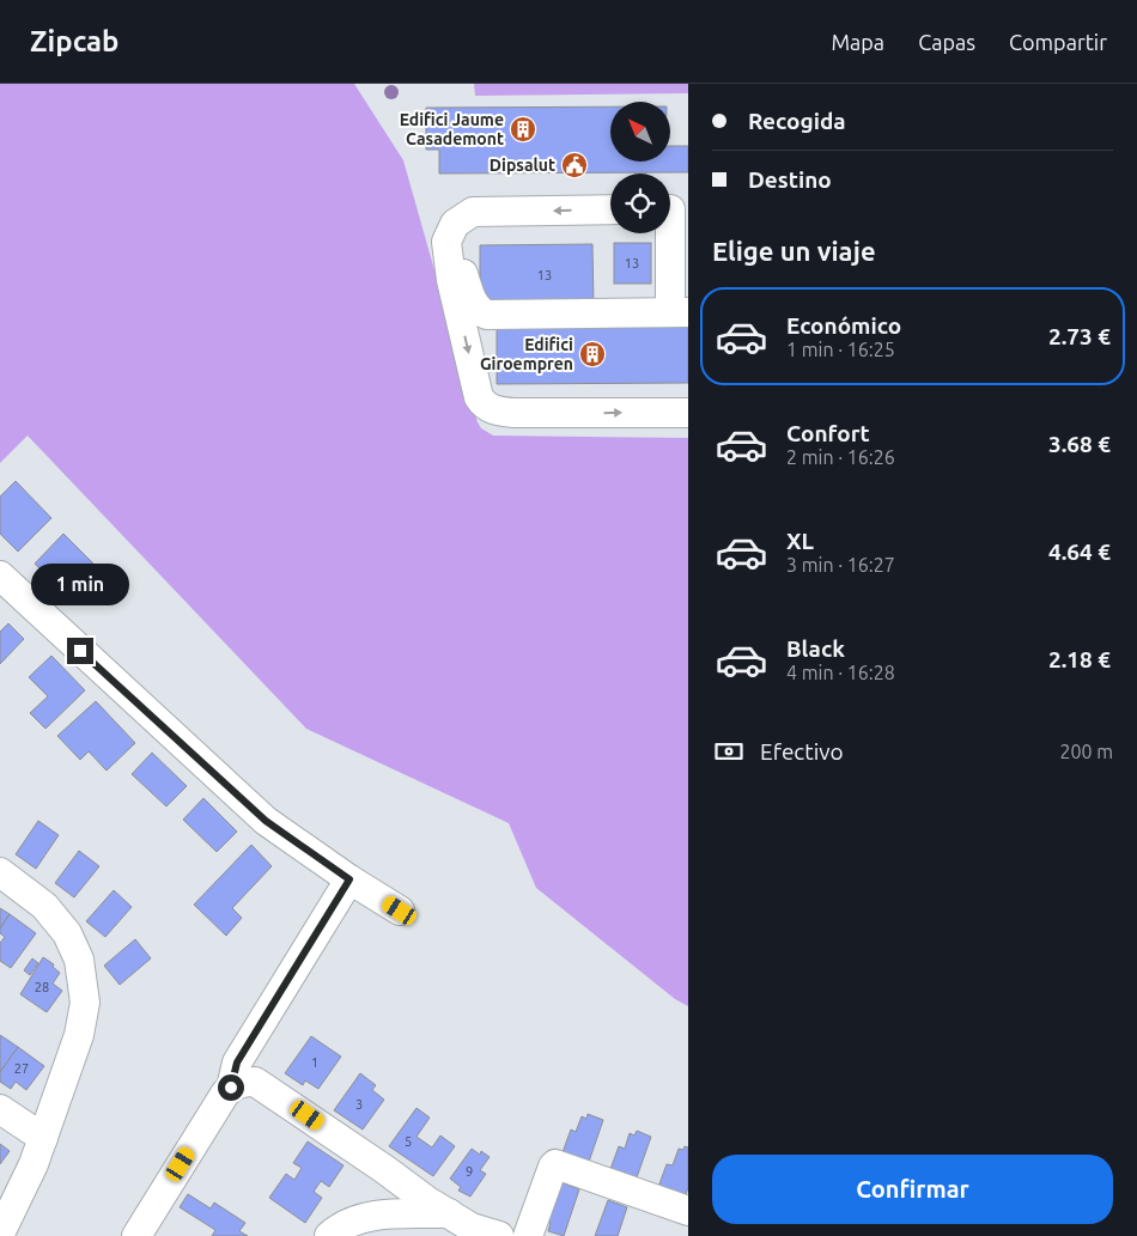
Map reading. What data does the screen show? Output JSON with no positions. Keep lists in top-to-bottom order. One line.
{"places":{"building":["Edifici Jaume Casademont","Edifici Giroempren"],"public building":["Dipsalut"]},"house_numbers":["13","13","28","1","27","3","5","9"],"north":"top left","page":{"header":"Zipcab","nav":["Mapa","Capas","Compartir"],"banner":["Recogida","Destino"],"heading":"Elige un viaje","list":[{"name":"Económico","note":"1 min · 16:25","value":"2.73 €"},{"name":"Confort","note":"2 min · 16:26","value":"3.68 €"},{"name":"XL","note":"3 min · 16:27","value":"4.64 €"},{"name":"Black","note":"4 min · 16:28","value":"2.18 €"}],"bubble":"1 min","pay":["Efectivo","200 m"],"buttons":"Confirmar"}}
